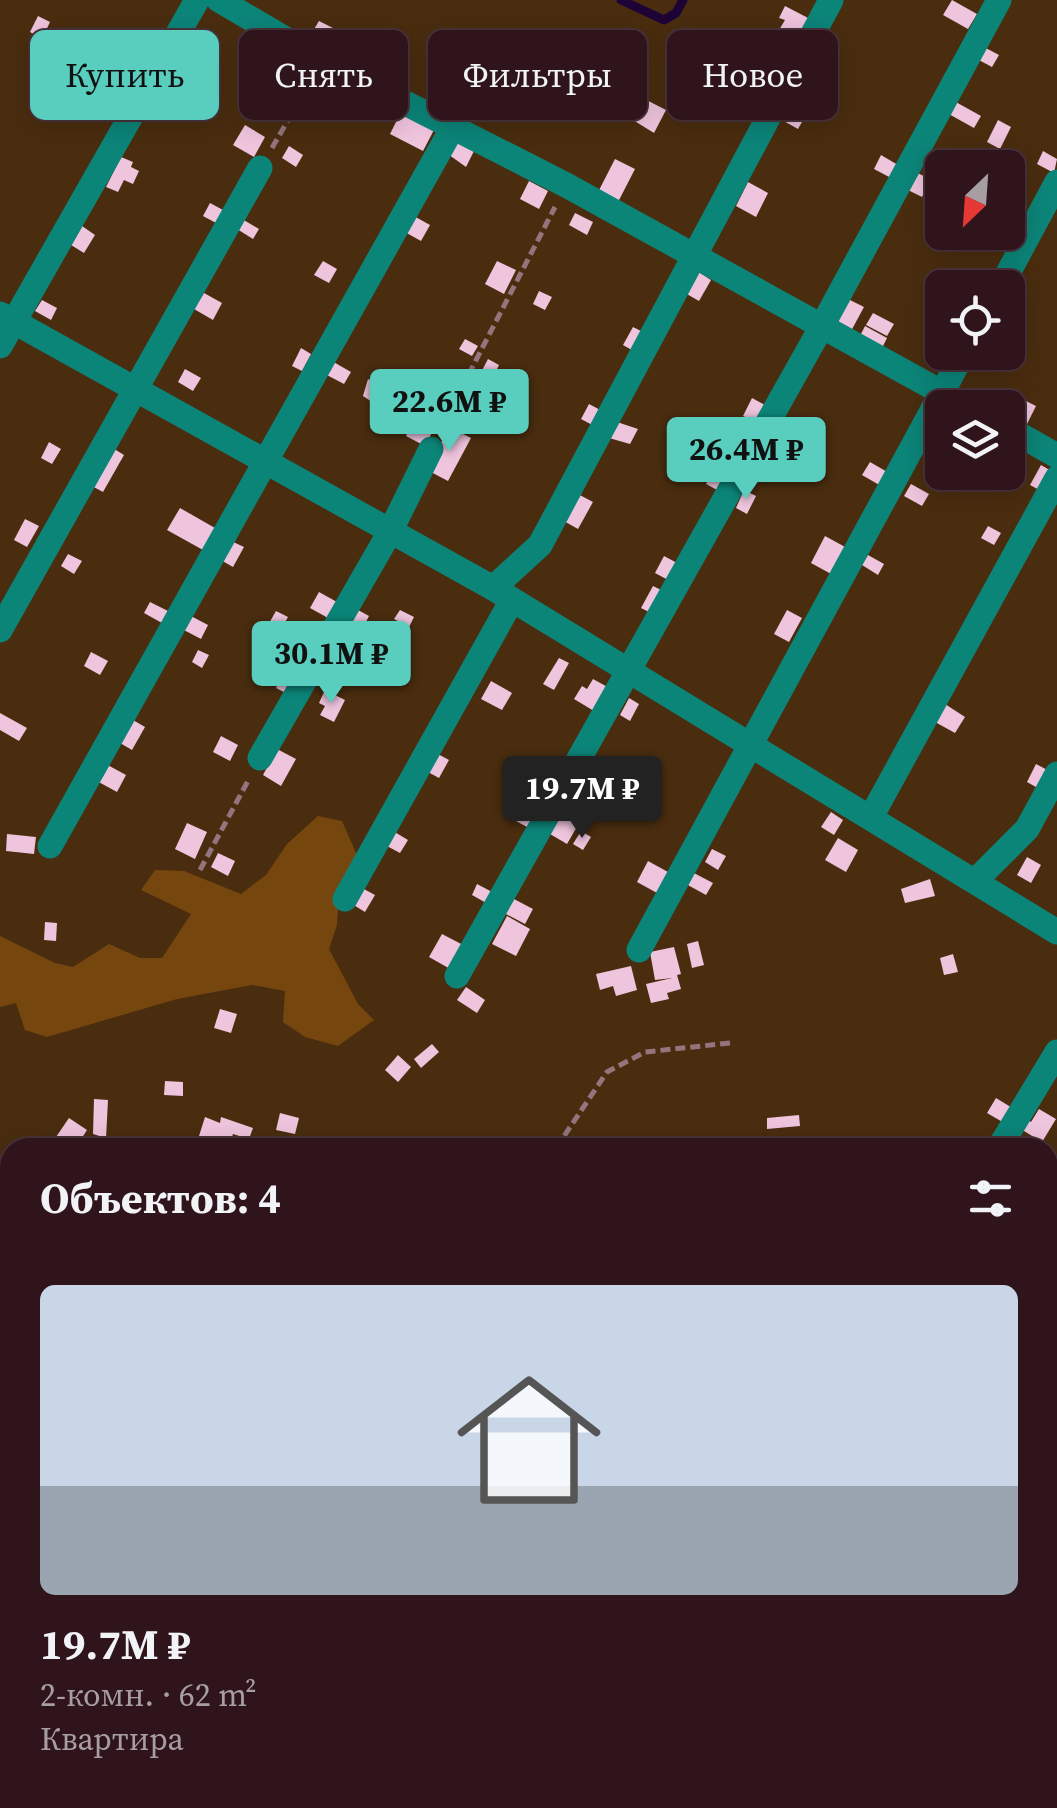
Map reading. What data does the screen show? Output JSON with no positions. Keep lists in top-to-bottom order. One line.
{"north":"bottom left","page":{"chip":["Купить","Снять","Фильтры","Новое"],"price":["22.6M ₽","26.4M ₽","30.1M ₽","19.7M ₽"],"heading":"Объектов: 4","list":[{"name":"19.7M ₽","note":"2-комн. · 62 m² · Квартира"}]}}
